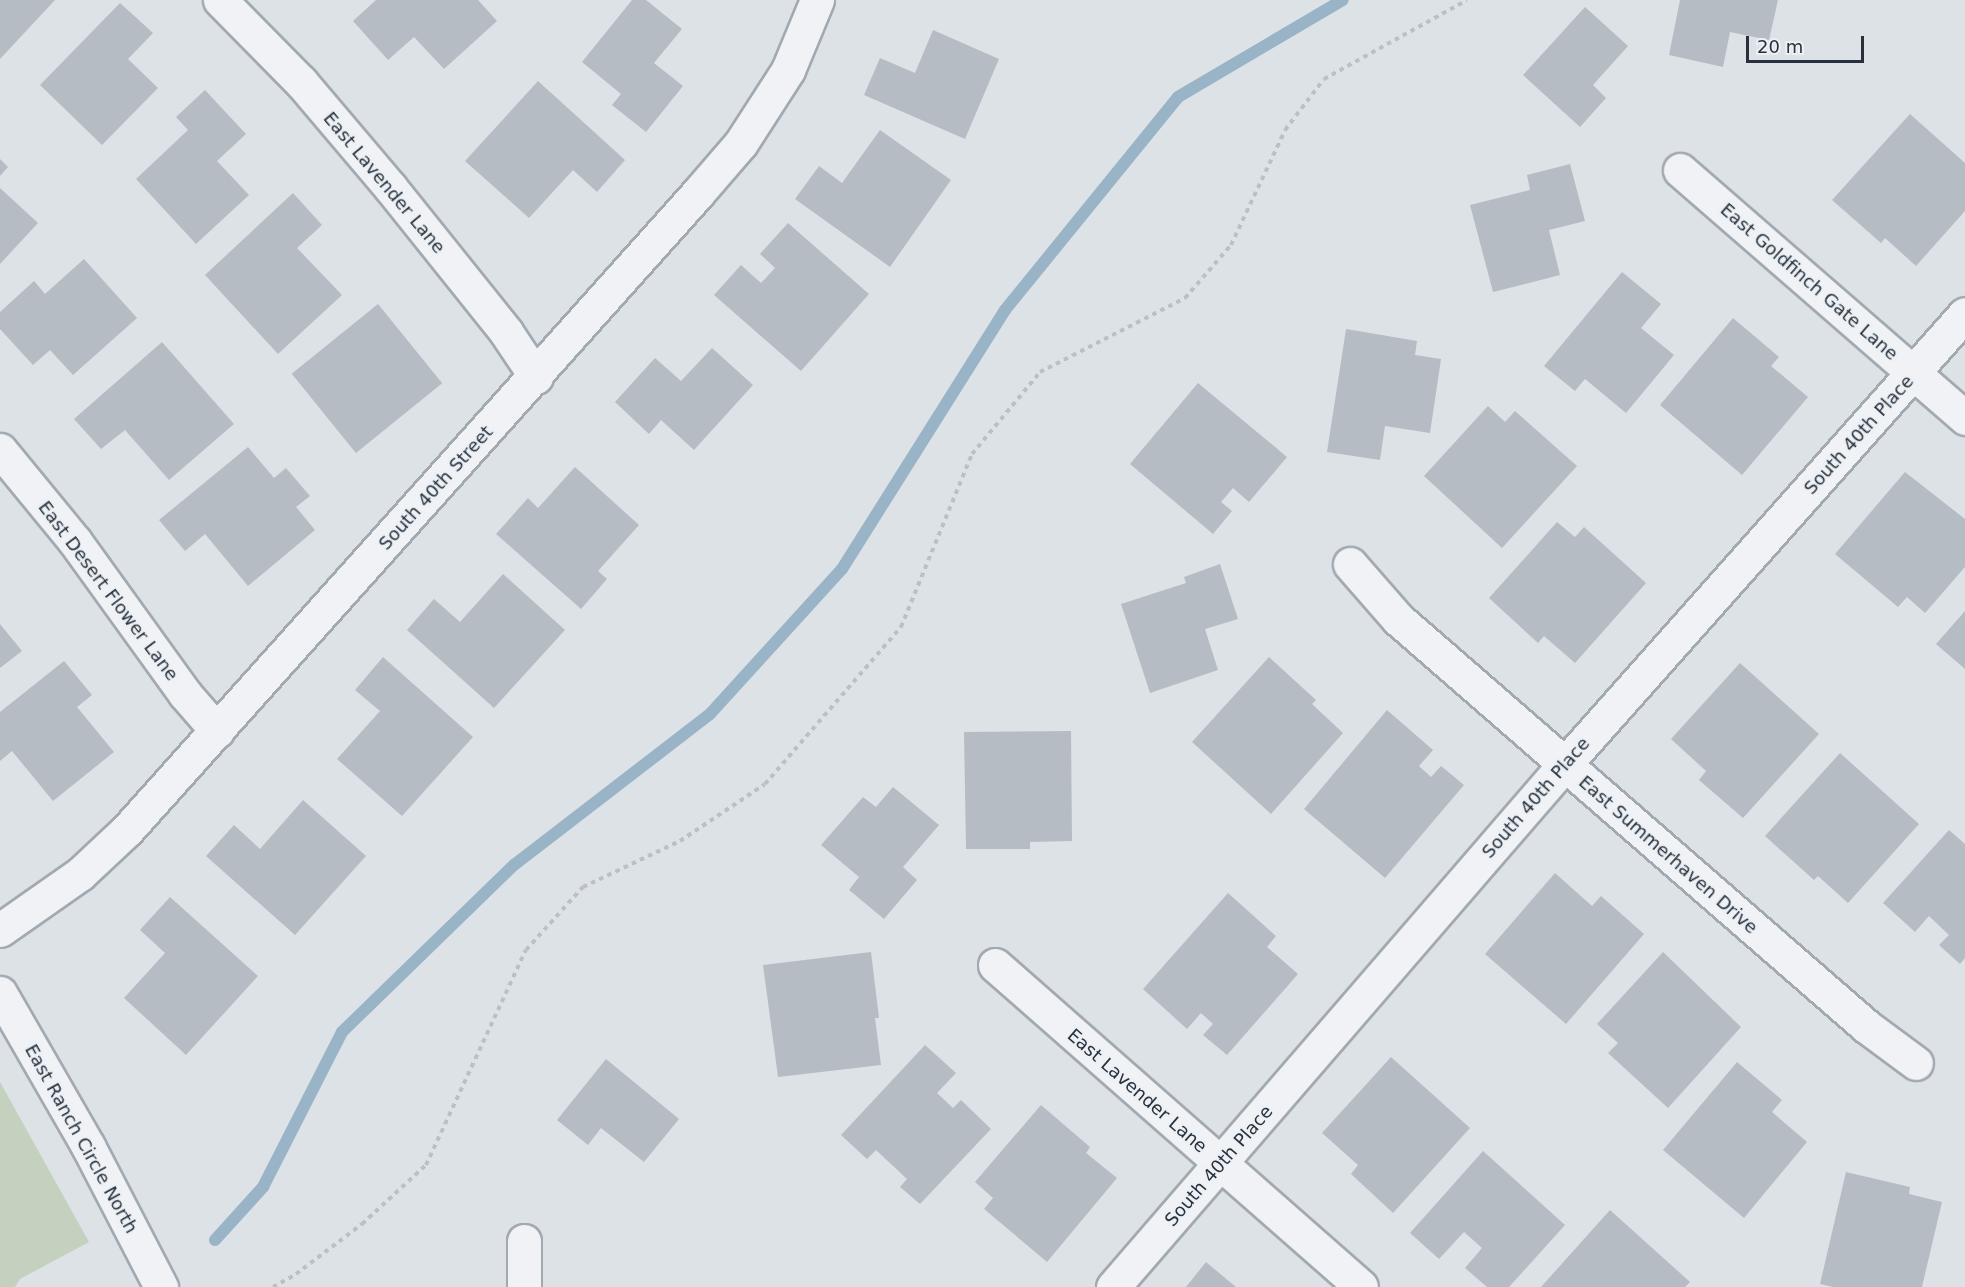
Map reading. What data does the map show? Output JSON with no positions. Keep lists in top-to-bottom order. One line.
{"streets":{"street":["East Lavender Lane","East Goldfinch Gate Lane","South 40th Place","South 40th Street","East Desert Flower Lane","East Summerhaven Drive","East Ranch Circle North"]},"crossings":[["East Lavender Lane","South 40th Place"],["East Lavender Lane","South 40th Street"],["East Goldfinch Gate Lane","South 40th Place"],["South 40th Place","East Summerhaven Drive"],["South 40th Street","East Desert Flower Lane"]],"scale_bar":"20 m"}
